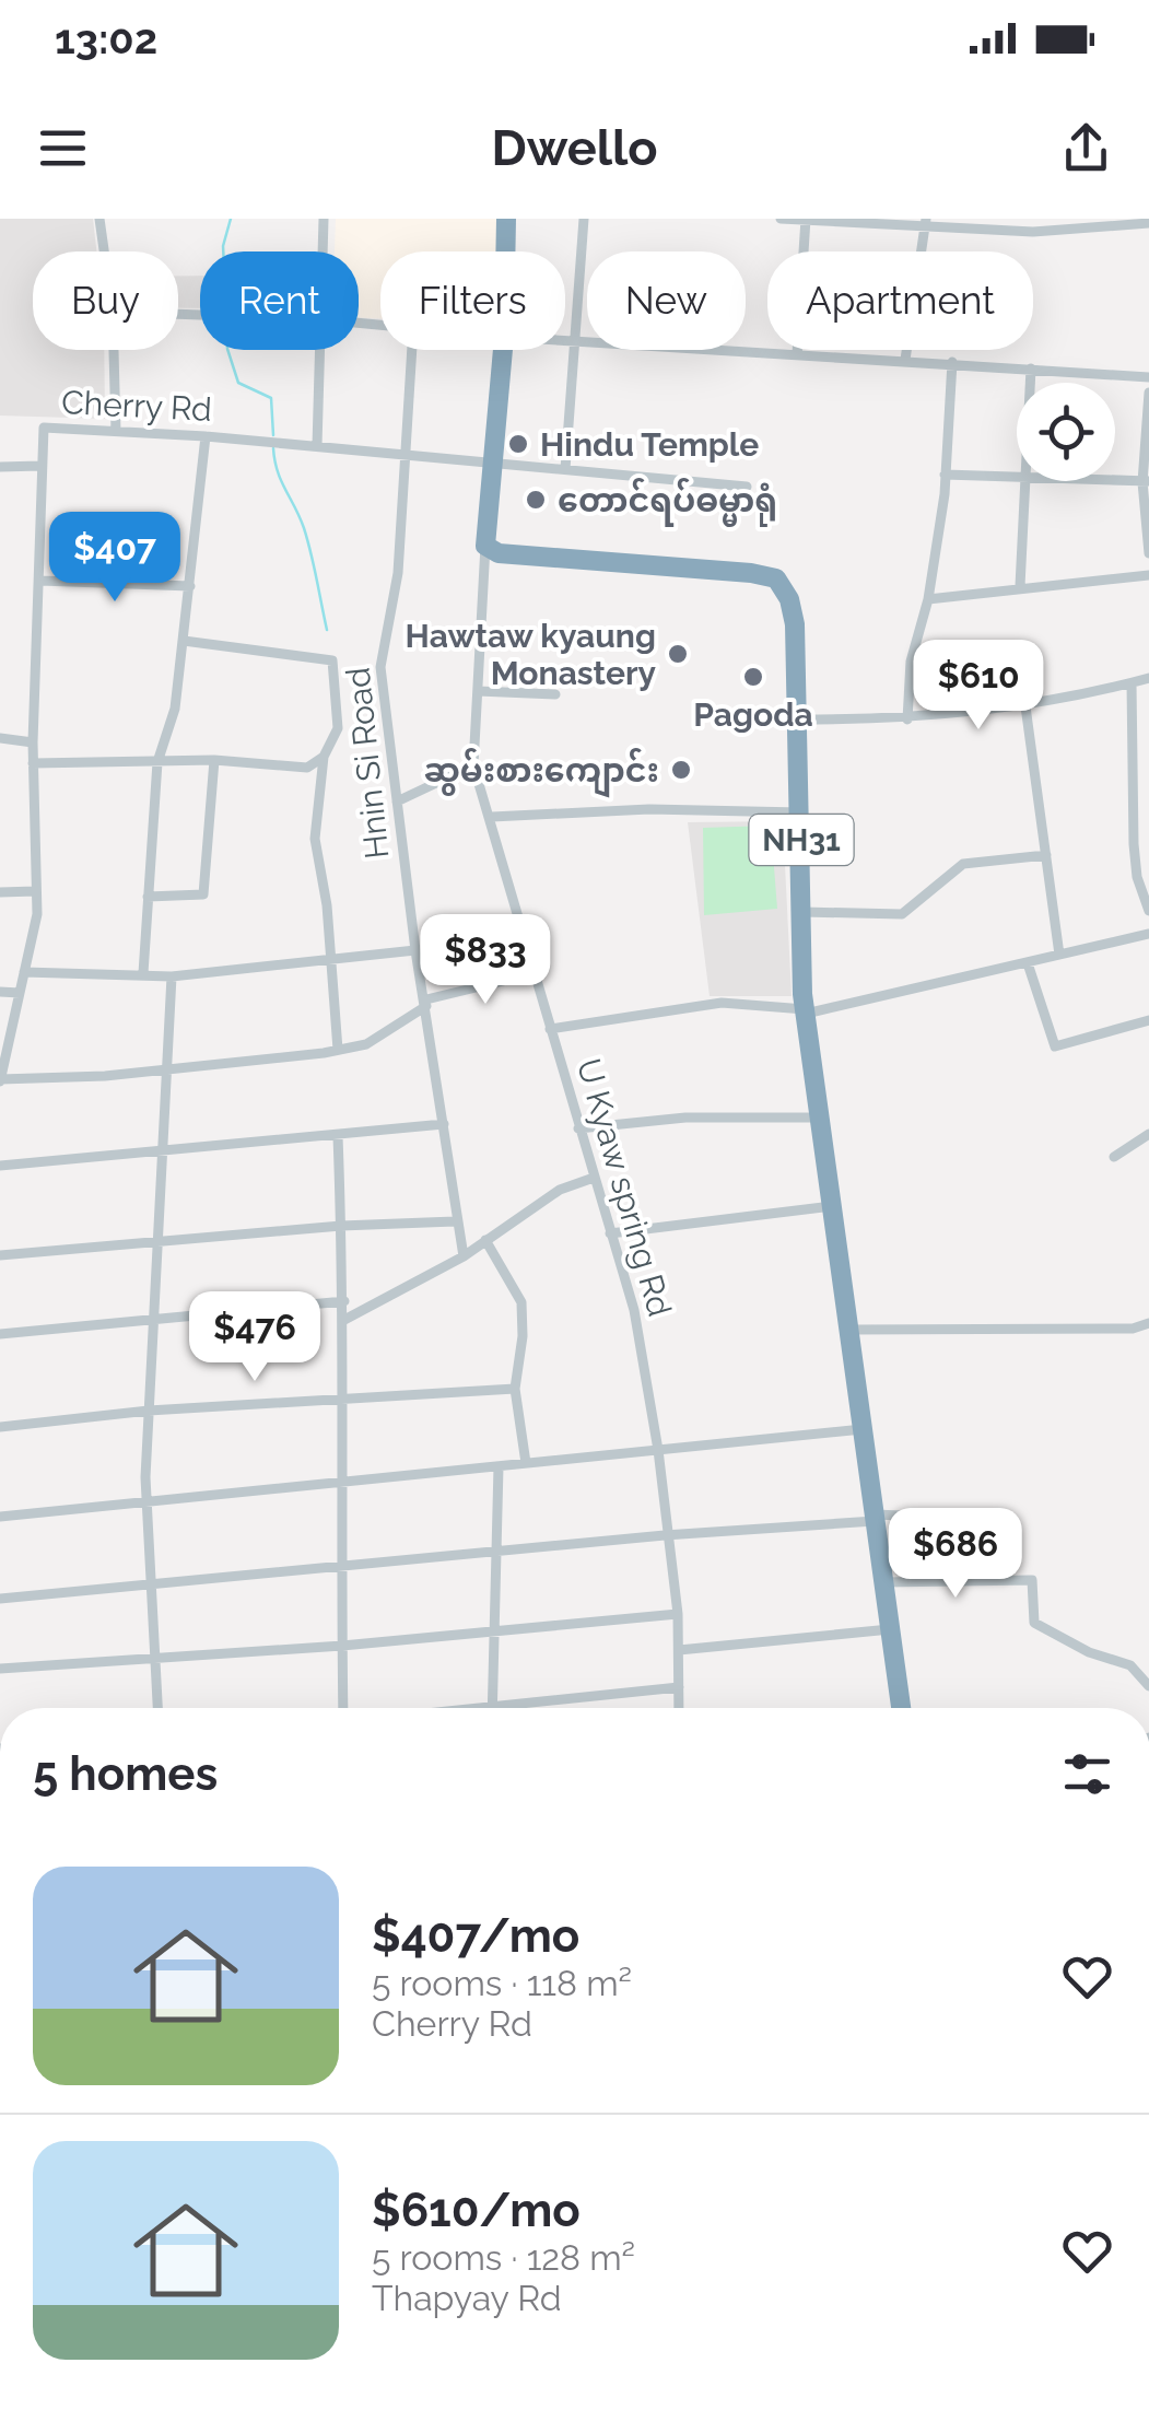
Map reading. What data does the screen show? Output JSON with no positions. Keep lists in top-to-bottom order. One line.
{"streets":{"highway":["NH31"],"street":["Cherry Rd","Hnin Si Road","U Kyaw spring Rd"]},"crossings":[["Cherry Rd","Hnin Si Road"],["NH31","U Kyaw spring Rd"]],"places":["Hindu Temple","တောင်ရပ်ဓမ္မာရုံ","Hawtaw kyaung Monastery","Pagoda","ဆွမ်းစားကျောင်း"],"page":{"status":"13:02","header":"Dwello","chip":["Buy","Rent","Filters","New","Apartment"],"price":["$407","$610","$833","$476","$686"],"heading":"5 homes","list":[{"name":"$407/mo","note":"5 rooms · 118 m² · Cherry Rd"},{"name":"$610/mo","note":"5 rooms · 128 m² · Thapyay Rd"}]}}
